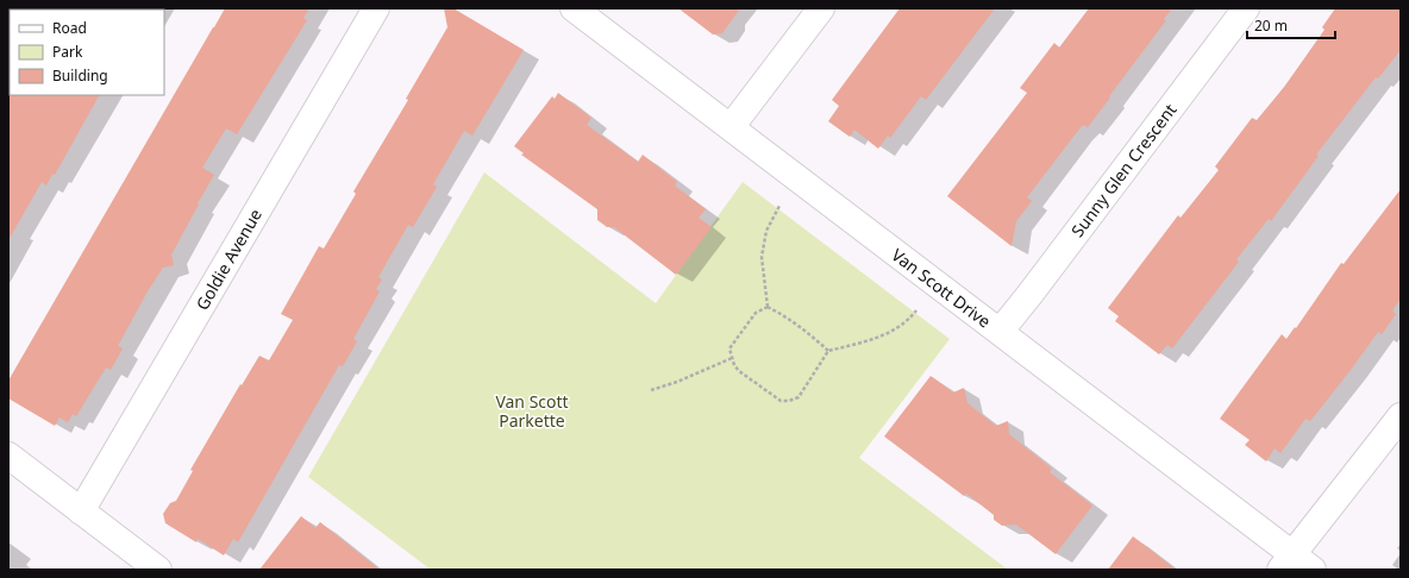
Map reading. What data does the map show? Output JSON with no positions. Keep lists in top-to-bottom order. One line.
{"streets":{"street":["Sunny Glen Crescent","Goldie Avenue","Van Scott Drive"]},"crossings":[["Sunny Glen Crescent","Van Scott Drive"]],"parks":["Van Scott Parkette"],"legend":["Road","Park","Building"],"scale_bar":"20 m"}
